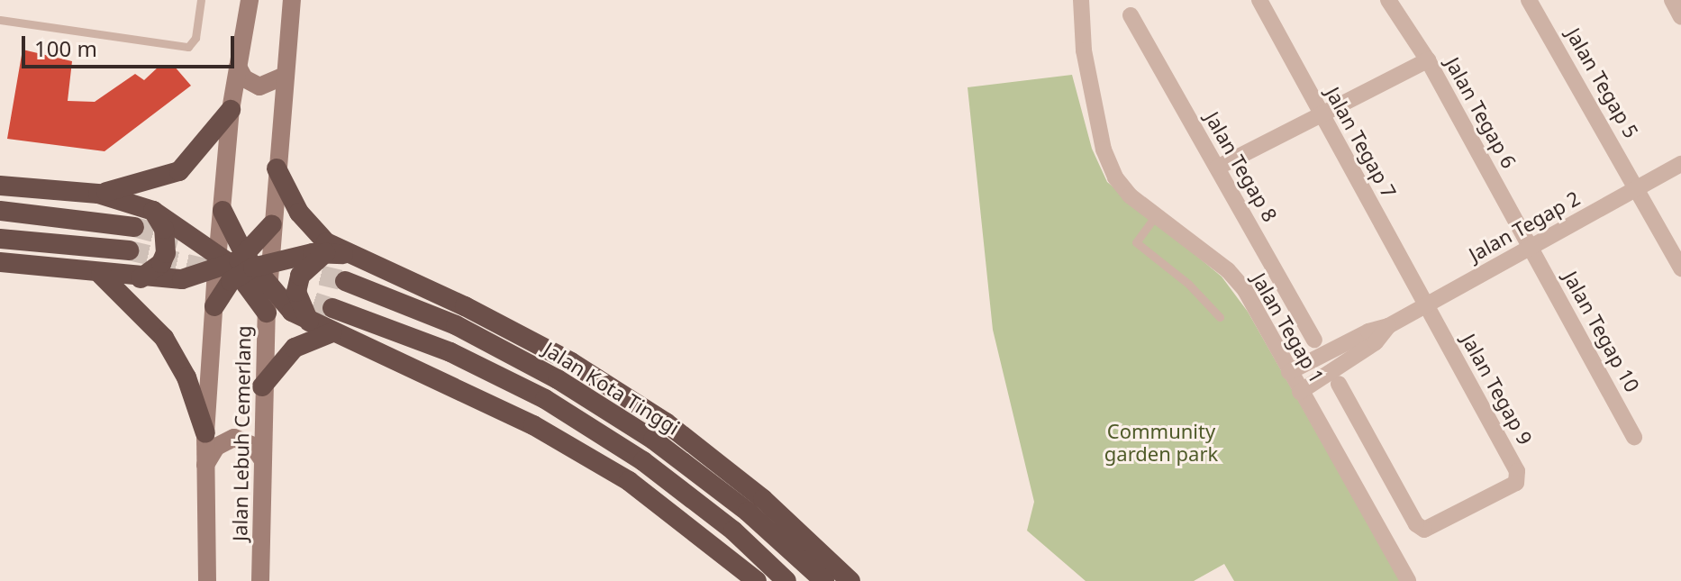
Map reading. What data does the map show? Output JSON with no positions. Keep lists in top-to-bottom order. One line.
{"streets":{"highway":["Jalan Kota Tinggi"],"main road":["Jalan Lebuh Cemerlang"],"street":["Jalan Tegap 5","Jalan Tegap 6","Jalan Tegap 7","Jalan Tegap 8","Jalan Tegap 2","Jalan Tegap 1","Jalan Tegap 10","Jalan Tegap 9"]},"crossings":[["Jalan Tegap 5","Jalan Tegap 2"],["Jalan Tegap 6","Jalan Tegap 2"],["Jalan Tegap 6","Jalan Tegap 10"],["Jalan Tegap 7","Jalan Tegap 2"],["Jalan Tegap 7","Jalan Tegap 9"],["Jalan Tegap 2","Jalan Tegap 1"],["Jalan Tegap 2","Jalan Tegap 10"],["Jalan Tegap 2","Jalan Tegap 9"]],"parks":["Community garden park"],"scale_bar":"100 m"}
